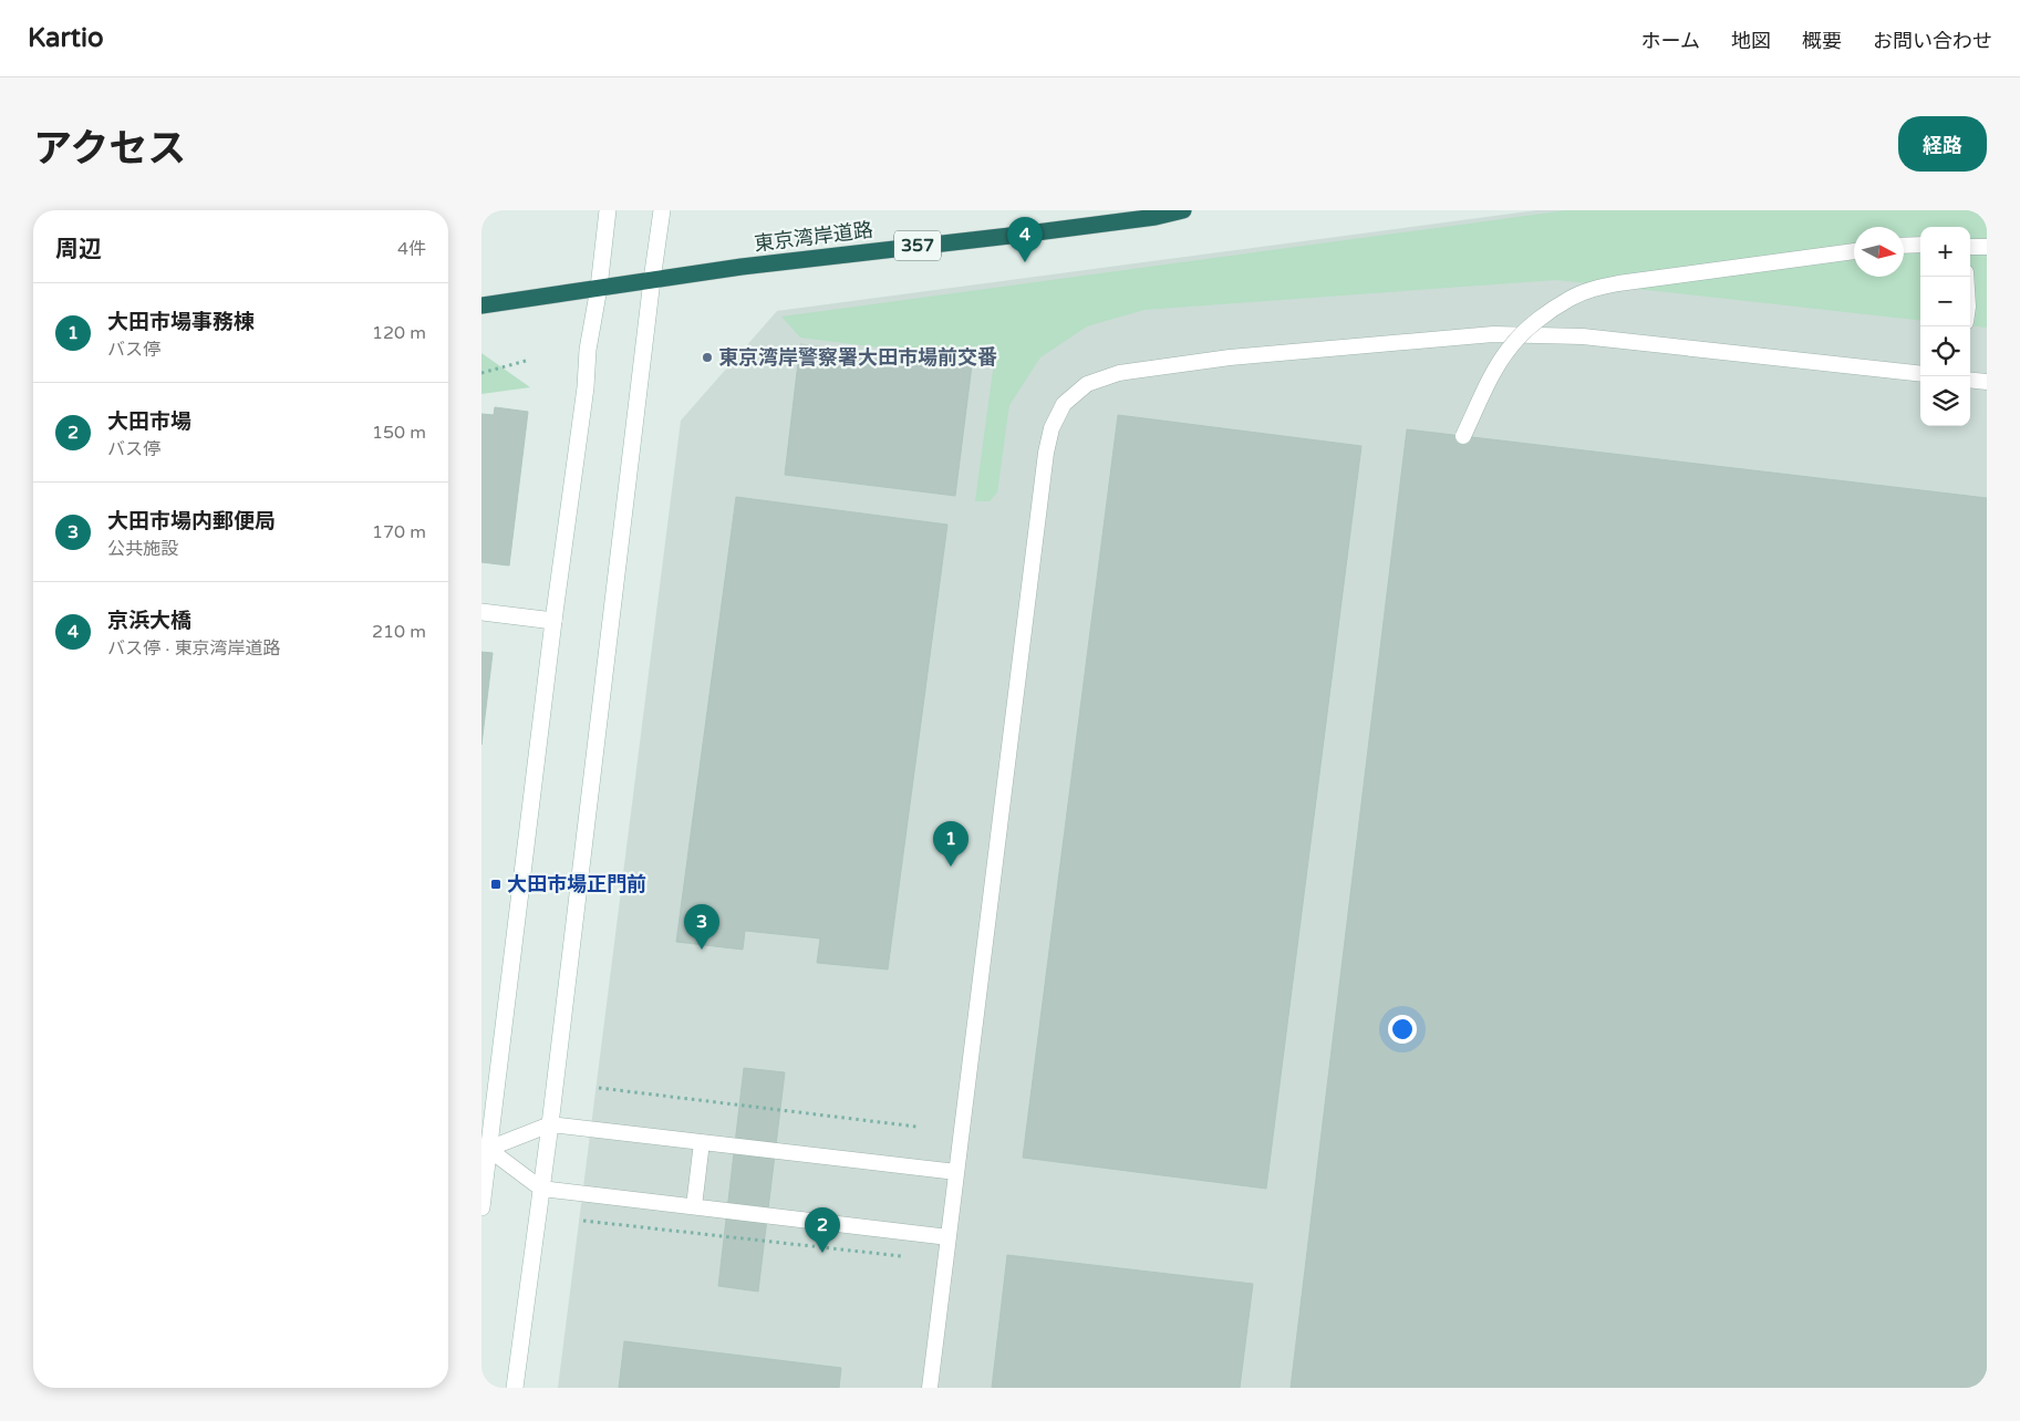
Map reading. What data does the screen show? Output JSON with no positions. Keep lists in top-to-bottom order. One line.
{"streets":{"highway":["東京湾岸道路","357"]},"places":{"other":["東京湾岸警察署大田市場前交番"],"transit":["大田市場正門前"]},"north":"right","page":{"header":"Kartio","nav":["ホーム","地図","概要","お問い合わせ"],"title":"アクセス","buttons":"経路","heading":["周辺","4件"],"pins":["4","1","3","2"],"map_buttons":["+","−"],"list":[{"mark":"1","name":"大田市場事務棟","note":"バス停","value":"120 m"},{"mark":"2","name":"大田市場","note":"バス停","value":"150 m"},{"mark":"3","name":"大田市場内郵便局","note":"公共施設","value":"170 m"},{"mark":"4","name":"京浜大橋","note":"バス停 · 東京湾岸道路","value":"210 m"}]}}
